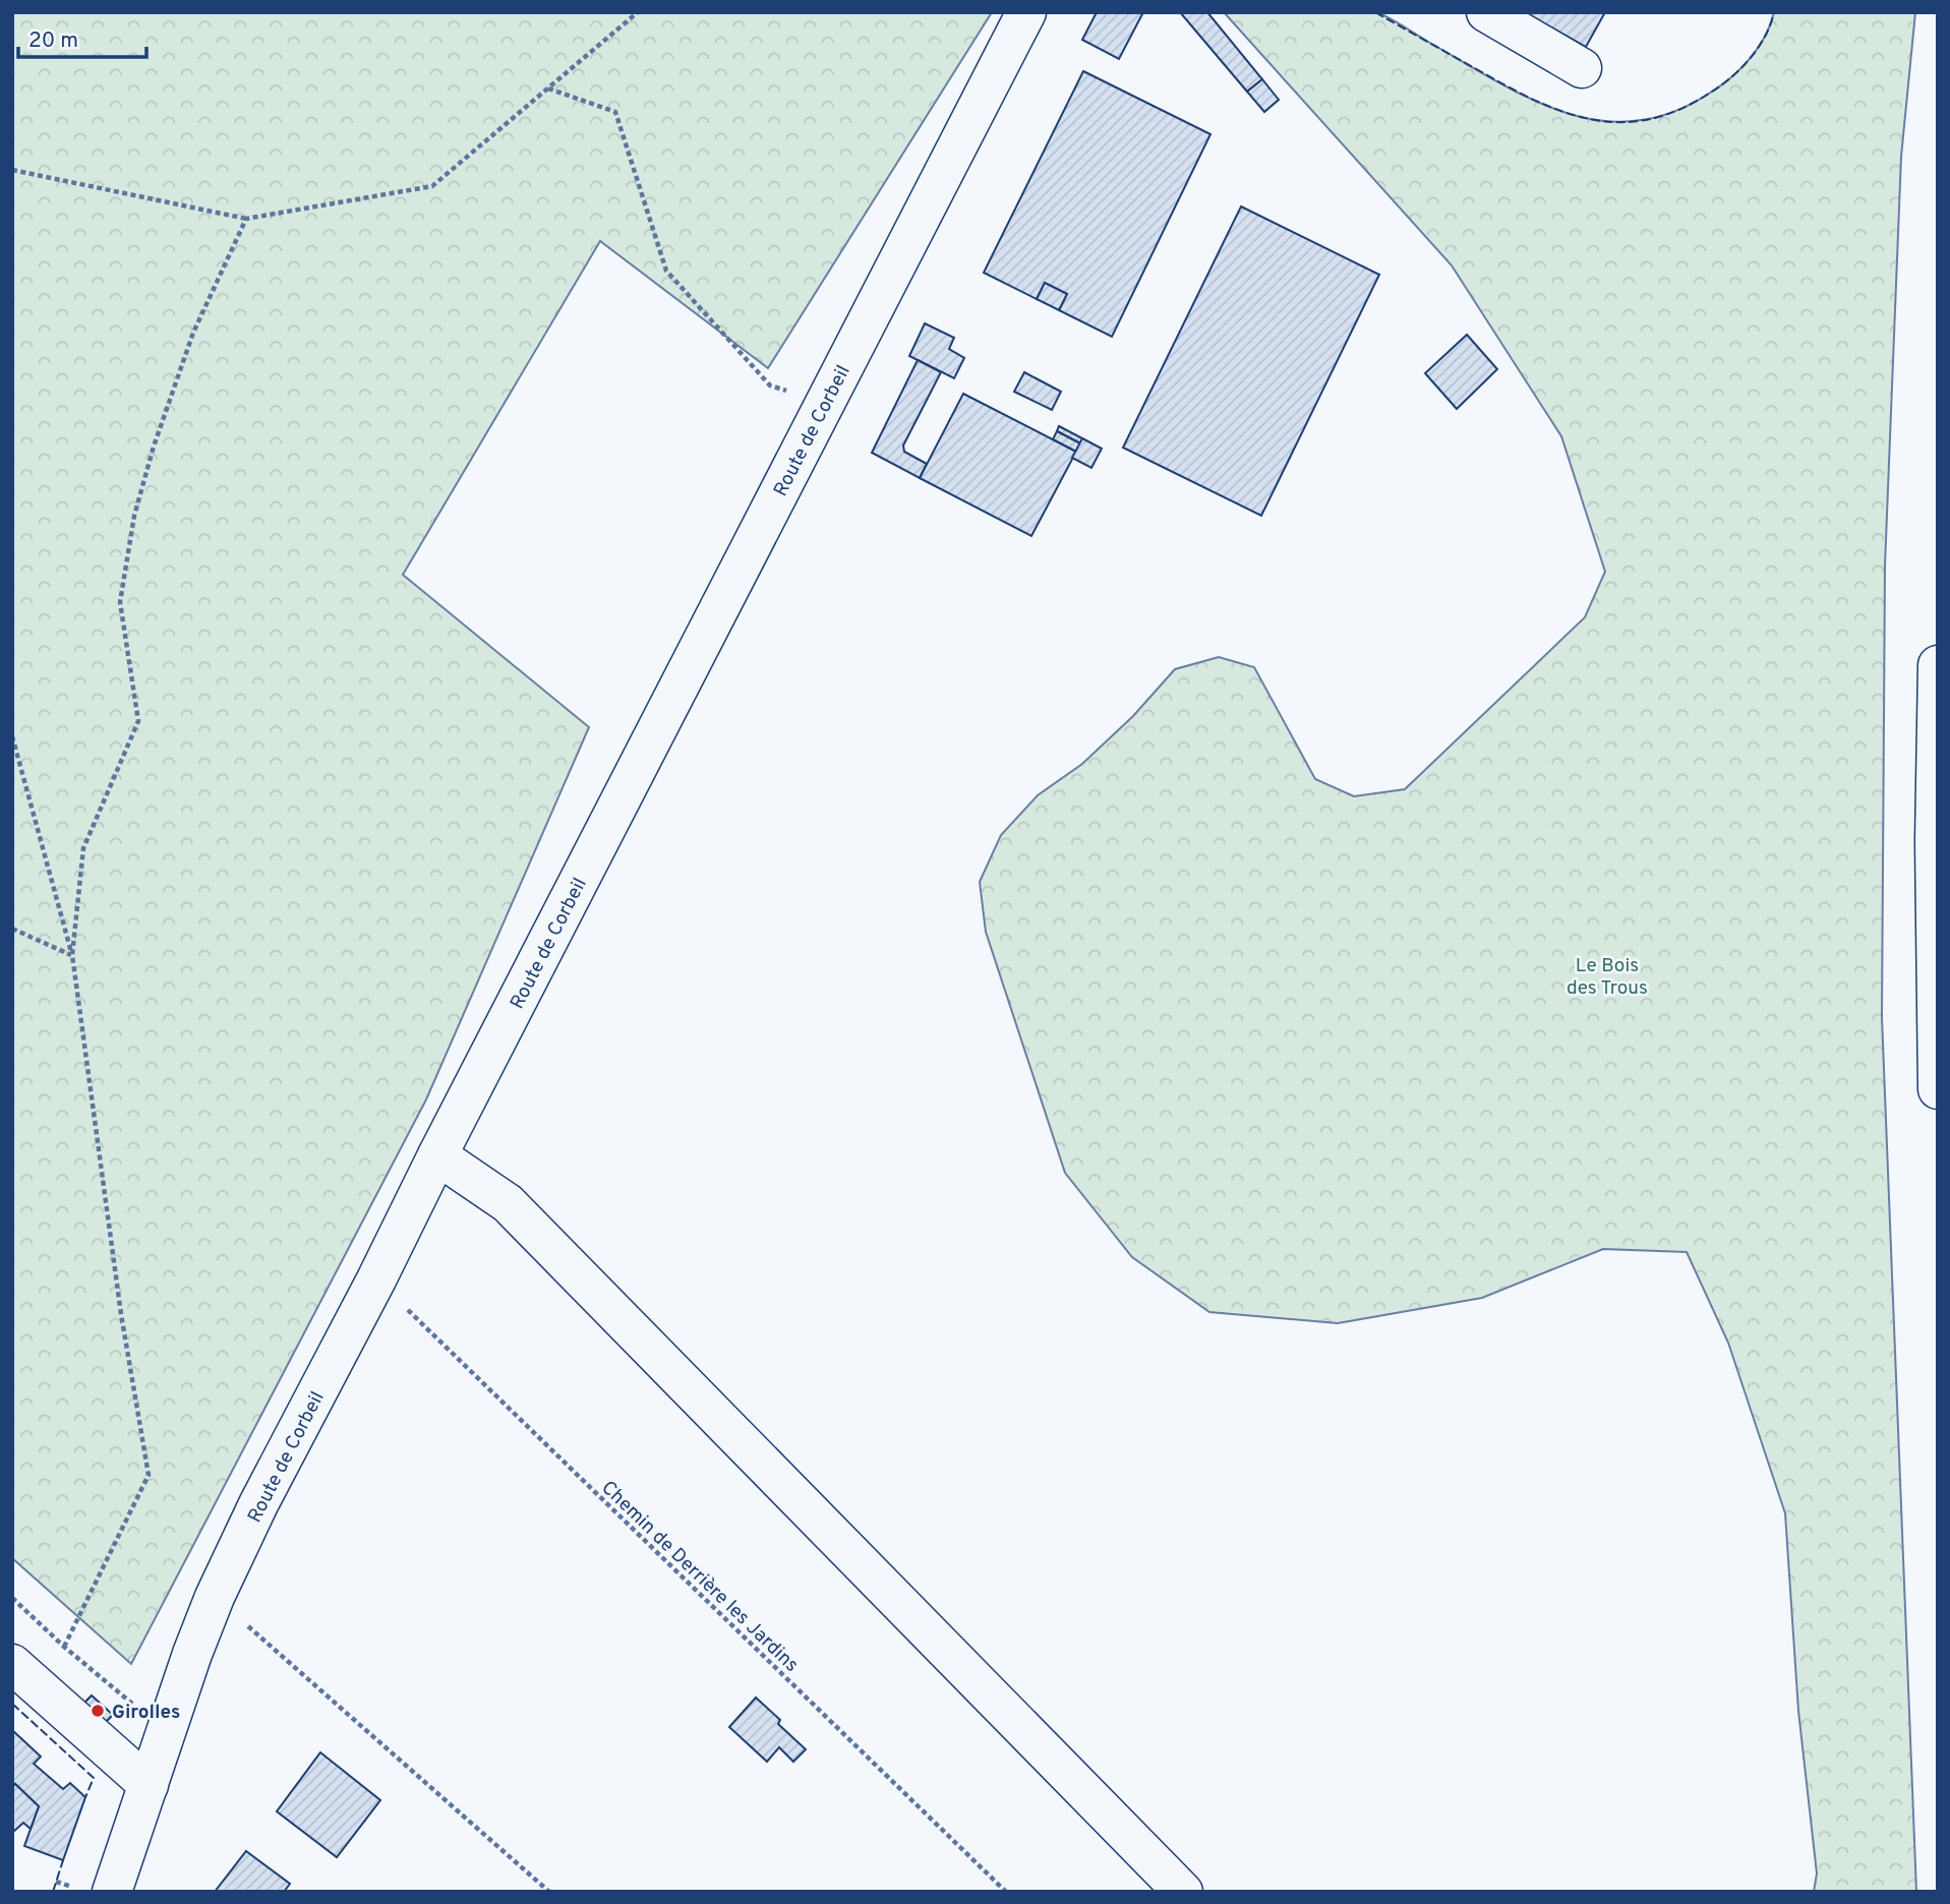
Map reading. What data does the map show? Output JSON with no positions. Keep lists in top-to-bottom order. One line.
{"streets":{"main road":["Route de Corbeil"],"path":["Chemin de Derrière les Jardins"]},"crossings":[["Route de Corbeil","Chemin de Derrière les Jardins"]],"parks":["Le Bois des Trous"],"places":["Girolles"],"scale_bar":"20 m"}
